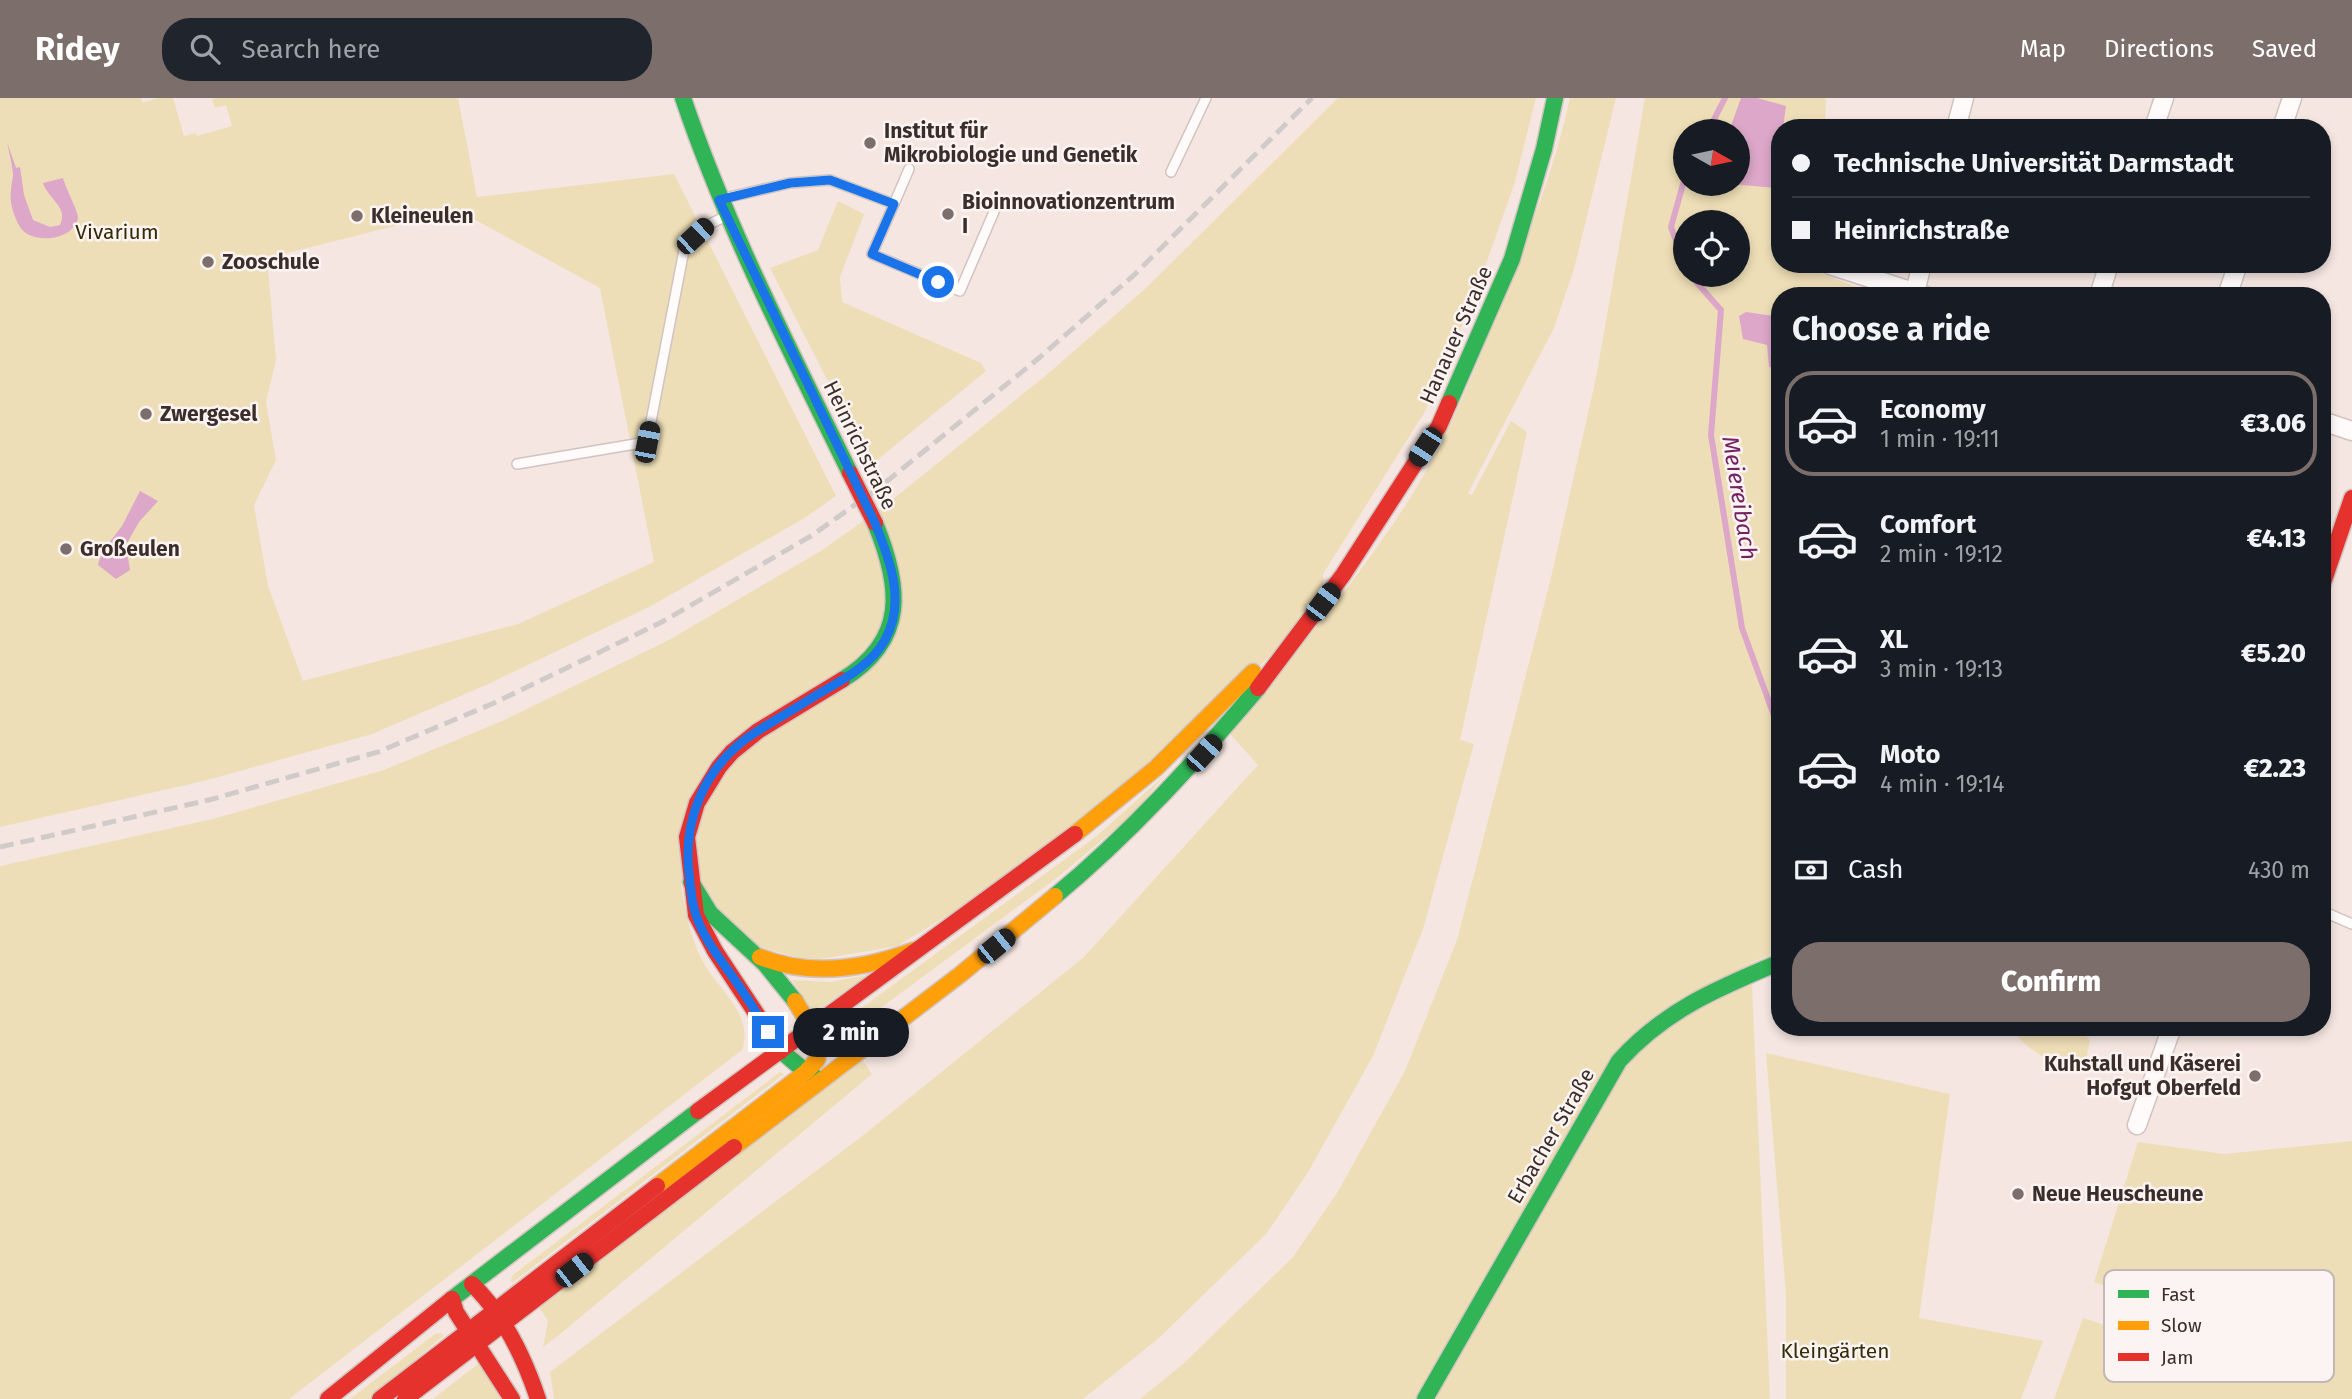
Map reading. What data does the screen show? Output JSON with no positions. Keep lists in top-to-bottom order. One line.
{"streets":{"main road":["Hanauer Straße","Heinrichstraße","Erbacher Straße"]},"water":["Meiereibach"],"parks":["Vivarium","Kleingärten"],"places":["Institut für Mikrobiologie und Genetik","Bioinnovationzentrum I","Kleineulen","Zooschule","Zwergesel","Großeulen","Kuhstall und Käserei Hofgut Oberfeld","Neue Heuscheune"],"legend":["Fast","Slow","Jam"],"north":"right","page":{"header":"Ridey","search":"Search here","nav":["Map","Directions","Saved"],"banner":["Technische Universität Darmstadt","Heinrichstraße"],"heading":"Choose a ride","list":[{"name":"Economy","note":"1 min · 19:11","value":"€3.06"},{"name":"Comfort","note":"2 min · 19:12","value":"€4.13"},{"name":"XL","note":"3 min · 19:13","value":"€5.20"},{"name":"Moto","note":"4 min · 19:14","value":"€2.23"}],"pay":["Cash","430 m"],"buttons":"Confirm","bubble":"2 min"}}
